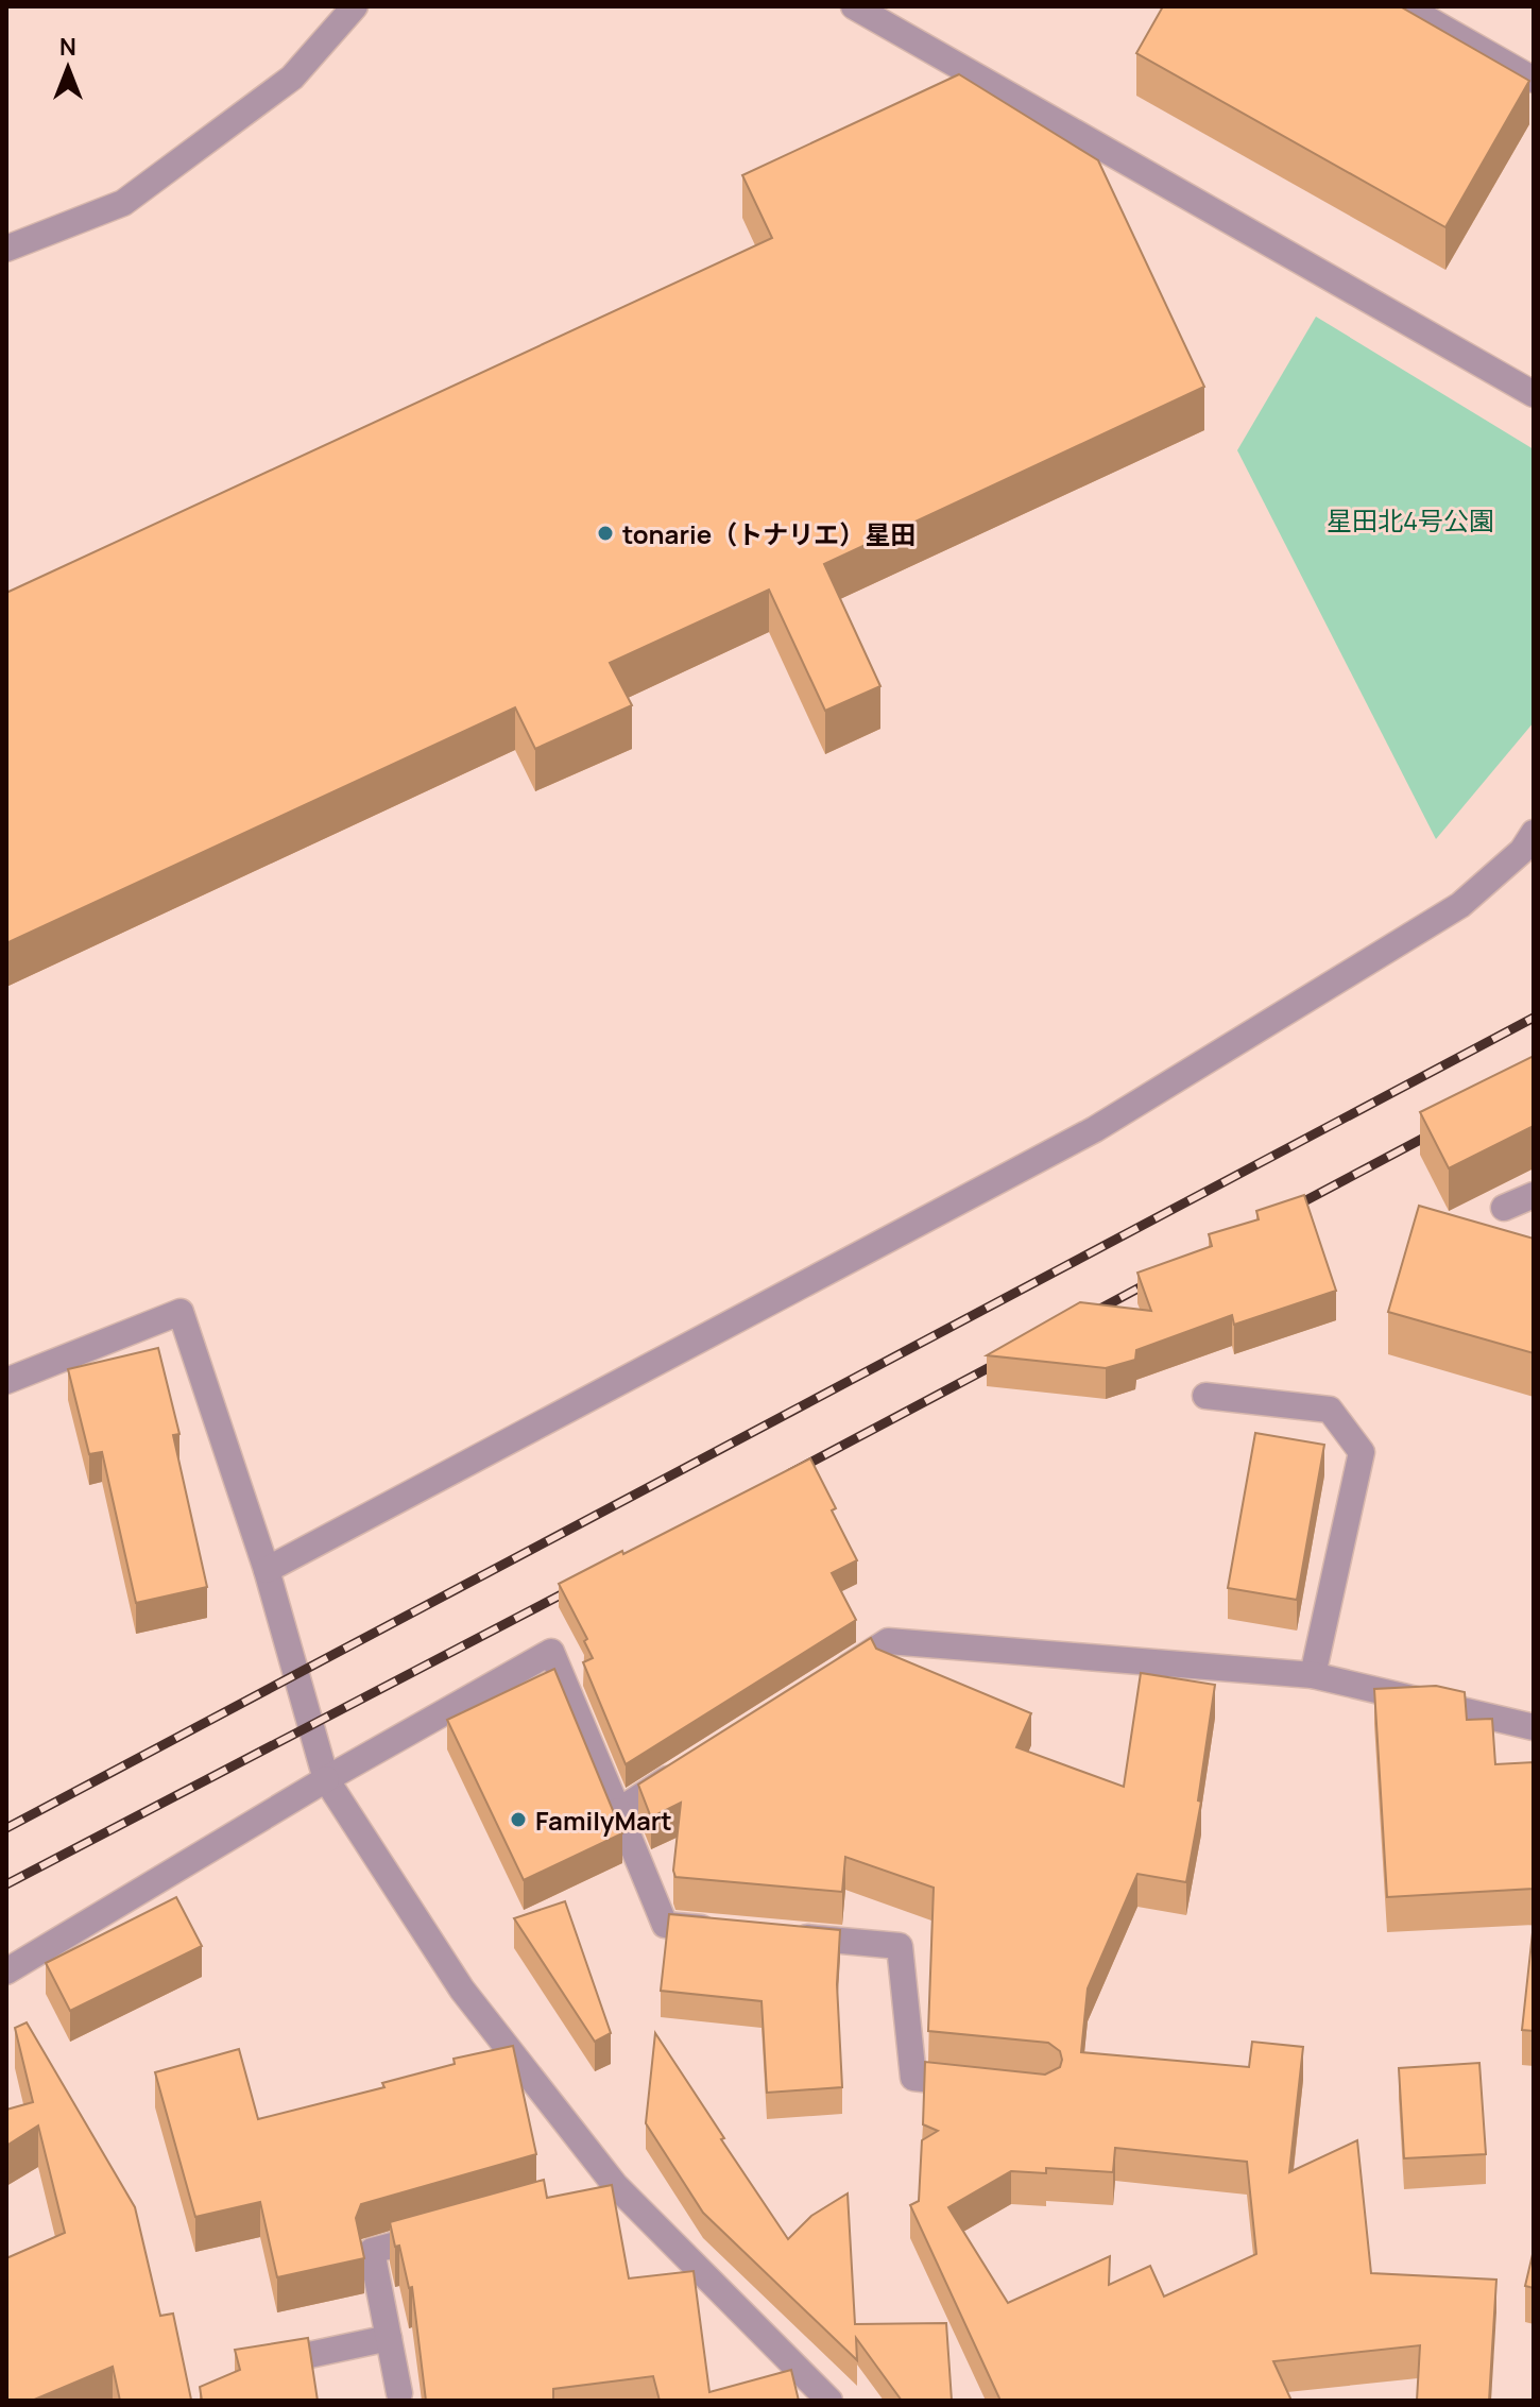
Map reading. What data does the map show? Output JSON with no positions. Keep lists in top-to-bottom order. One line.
{"parks":["星田北4号公園"],"places":["tonarie（トナリエ）星田","FamilyMart"],"north":"top"}
